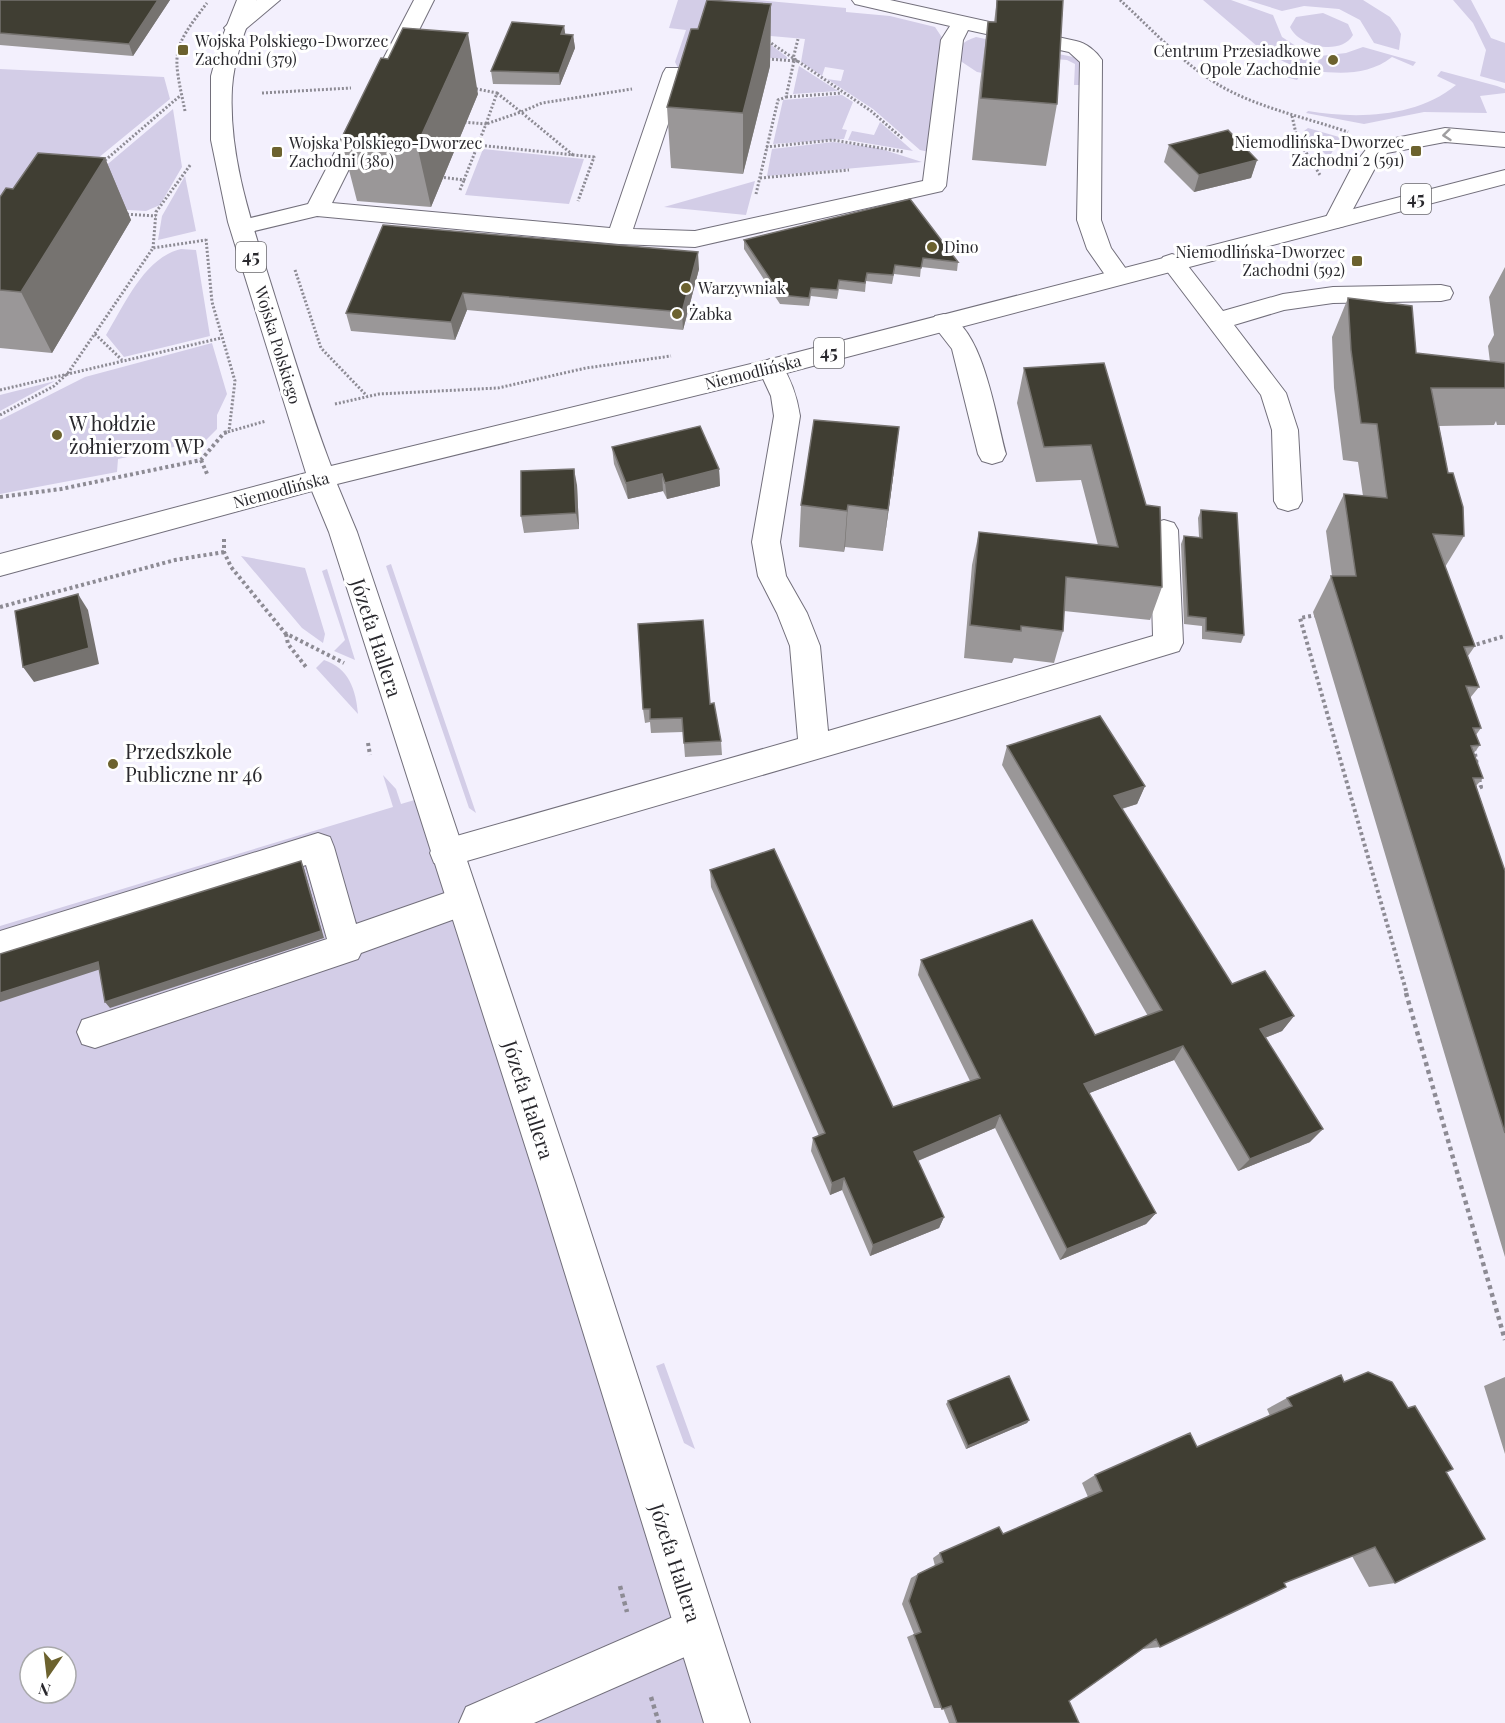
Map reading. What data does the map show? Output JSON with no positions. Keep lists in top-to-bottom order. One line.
{"streets":{"main road":["45","Wojska Polskiego","Niemodlińska","Józefa Hallera"]},"crossings":[["Wojska Polskiego","Niemodlińska"],["Wojska Polskiego","Józefa Hallera"],["Niemodlińska","Józefa Hallera"]],"places":{"transit":["Wojska Polskiego-Dworzec Zachodni (379)","Niemodlińska-Dworzec Zachodni 2 (591)","Wojska Polskiego-Dworzec Zachodni (380)","Niemodlińska-Dworzec Zachodni (592)"],"other":["Centrum Przesiadkowe Opole Zachodnie","Dino","Warzywniak","Żabka","W hołdzie żołnierzom WP","Przedszkole Publiczne nr 46"]},"north":"bottom"}
